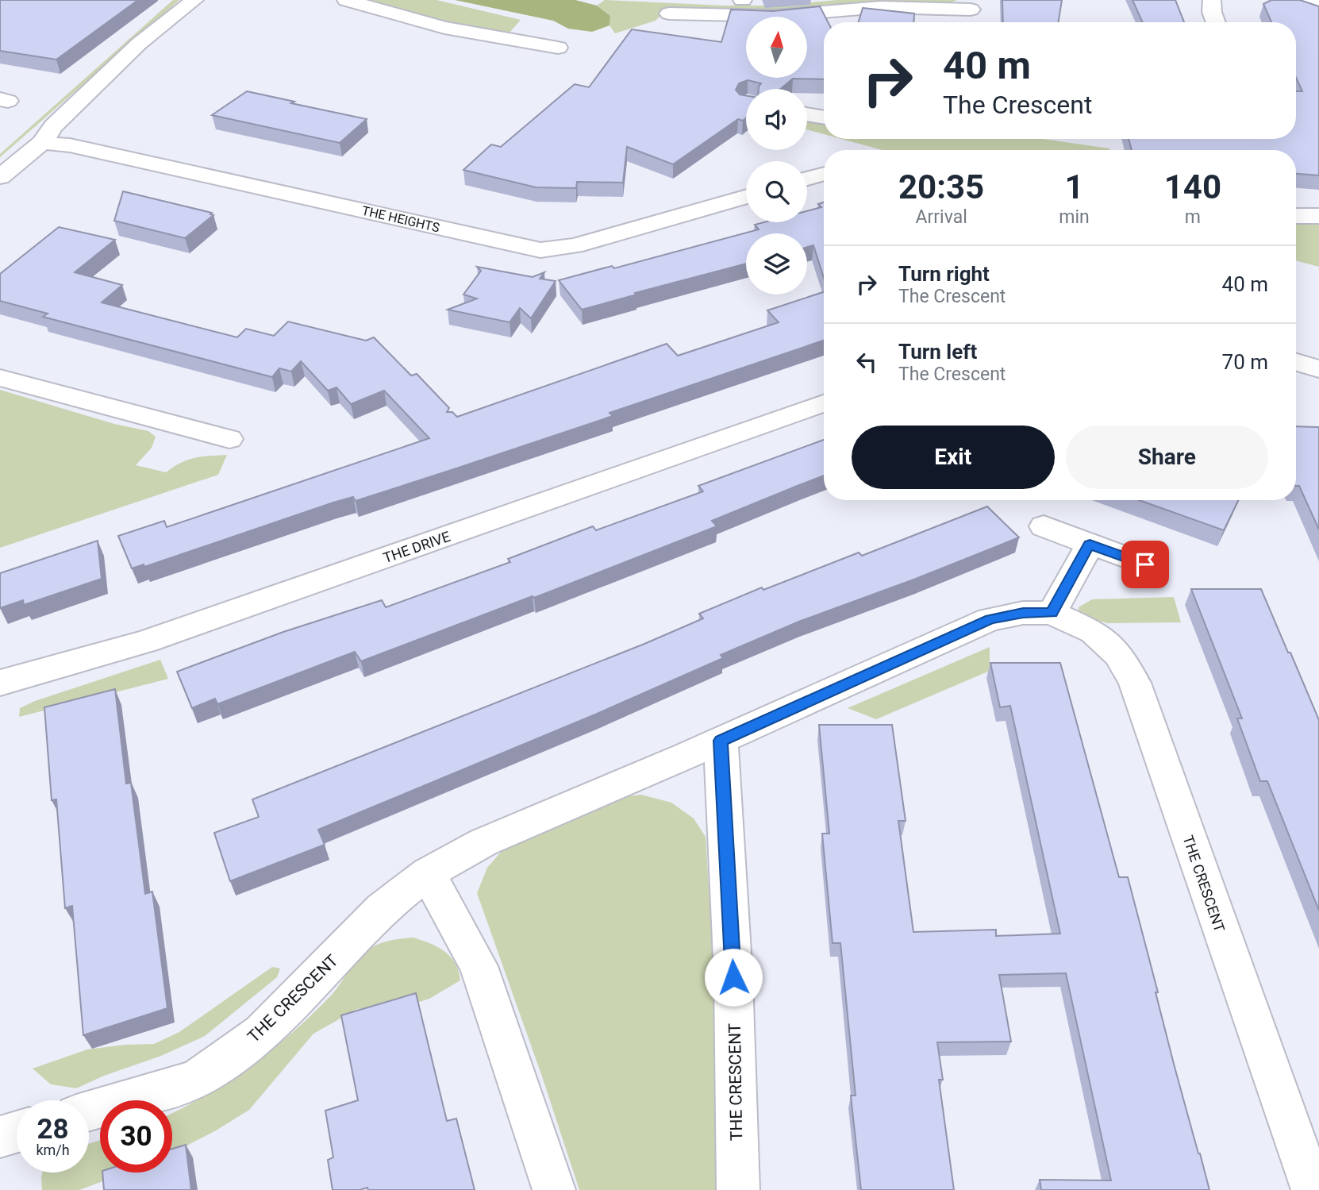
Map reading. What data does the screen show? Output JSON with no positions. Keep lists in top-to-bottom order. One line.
{"streets":{"street":["THE HEIGHTS","THE DRIVE","THE CRESCENT"]},"north":"top","page":{"turn":["40 m","The Crescent"],"eta":["20:35","Arrival","1","min","140","m"],"list":[{"name":"Turn right","note":"The Crescent","value":"40 m"},{"name":"Turn left","note":"The Crescent","value":"70 m"}],"buttons":["Exit","Share"],"speed":"28 km/h","limit":"30"}}
